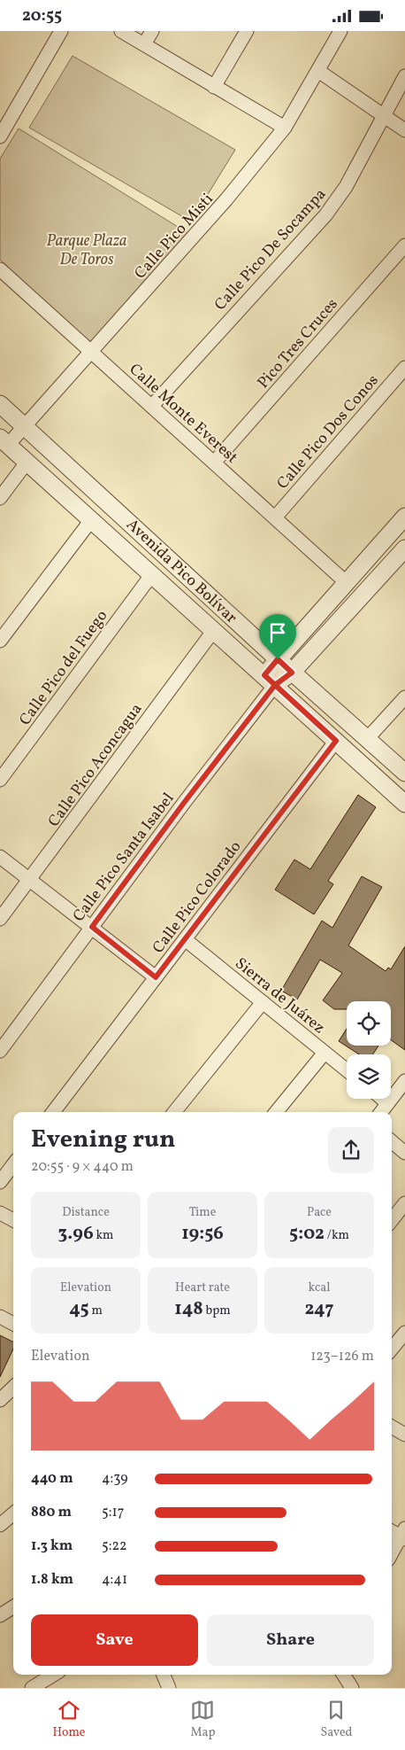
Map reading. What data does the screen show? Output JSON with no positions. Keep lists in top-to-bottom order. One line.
{"streets":{"street":["Calle Pico Misti","Calle Pico De Socampa","Pico Tres Cruces","Calle Monte Everest","Calle Pico Dos Conos","Avenida Pico Bolívar","Calle Pico del Fuego","Calle Pico Aconcagua","Calle Pico Santa Isabel","Calle Pico Colorado","Sierra de Juárez"]},"crossings":[["Calle Pico Misti","Calle Monte Everest"],["Calle Pico Misti","Avenida Pico Bolívar"],["Calle Pico De Socampa","Calle Monte Everest"],["Pico Tres Cruces","Calle Monte Everest"],["Calle Monte Everest","Calle Pico Dos Conos"],["Avenida Pico Bolívar","Calle Pico del Fuego"],["Avenida Pico Bolívar","Calle Pico Aconcagua"],["Avenida Pico Bolívar","Calle Pico Santa Isabel"],["Avenida Pico Bolívar","Calle Pico Colorado"],["Calle Pico Colorado","Sierra de Juárez"]],"parks":["Parque Plaza De Toros"],"page":{"status":"20:55","heading":["Evening run","20:55 · 9 × 440 m"],"stats":[["Distance","3.96 km"],["Time","19:56"],["Pace","5:02 /km"],["Elevation","45 m"],["Heart rate","148 bpm"],["kcal","247"]],"chart":["Elevation","123–126 m"],"list":[{"name":"440 m","note":"4:39"},{"name":"880 m","note":"5:17"},{"name":"1.3 km","note":"5:22"},{"name":"1.8 km","note":"4:41"}],"buttons":["Save","Share"],"tabs":["Home","Map","Saved"]}}
